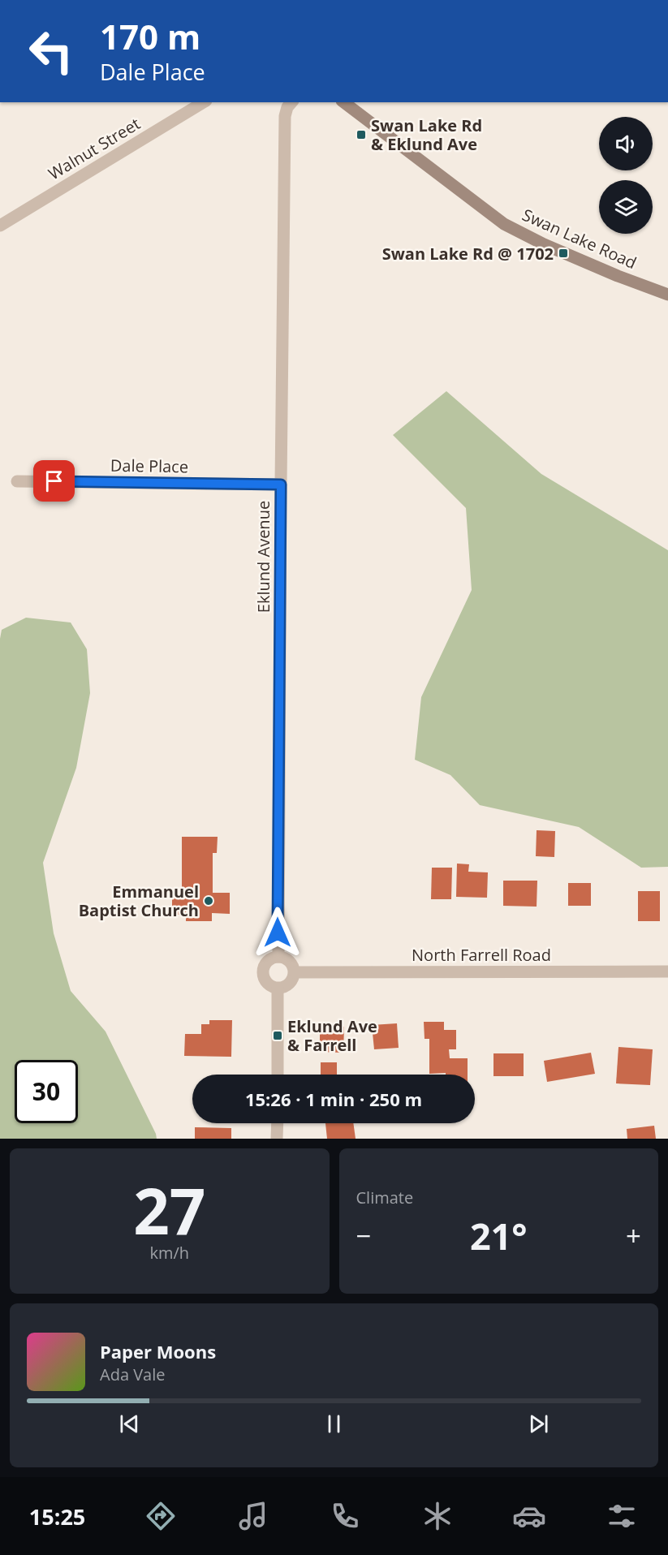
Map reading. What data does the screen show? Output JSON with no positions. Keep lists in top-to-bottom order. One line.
{"streets":{"street":["Walnut Street","Swan Lake Road","Dale Place","Eklund Avenue","North Farrell Road"]},"crossings":[["Dale Place","Eklund Avenue"],["Eklund Avenue","North Farrell Road"]],"places":{"transit":["Swan Lake Rd & Eklund Ave","Swan Lake Rd @ 1702","Eklund Ave & Farrell"],"other":["Emmanuel Baptist Church"]},"page":{"turn":["170 m","Dale Place"],"limit":"30","trip":"15:26 · 1 min · 250 m","tile":[["27","km/h"],"Climate"],"heat":["−","21°","+"],"song":["Paper Moons","Ada Vale"],"tabs":"15:25"}}
